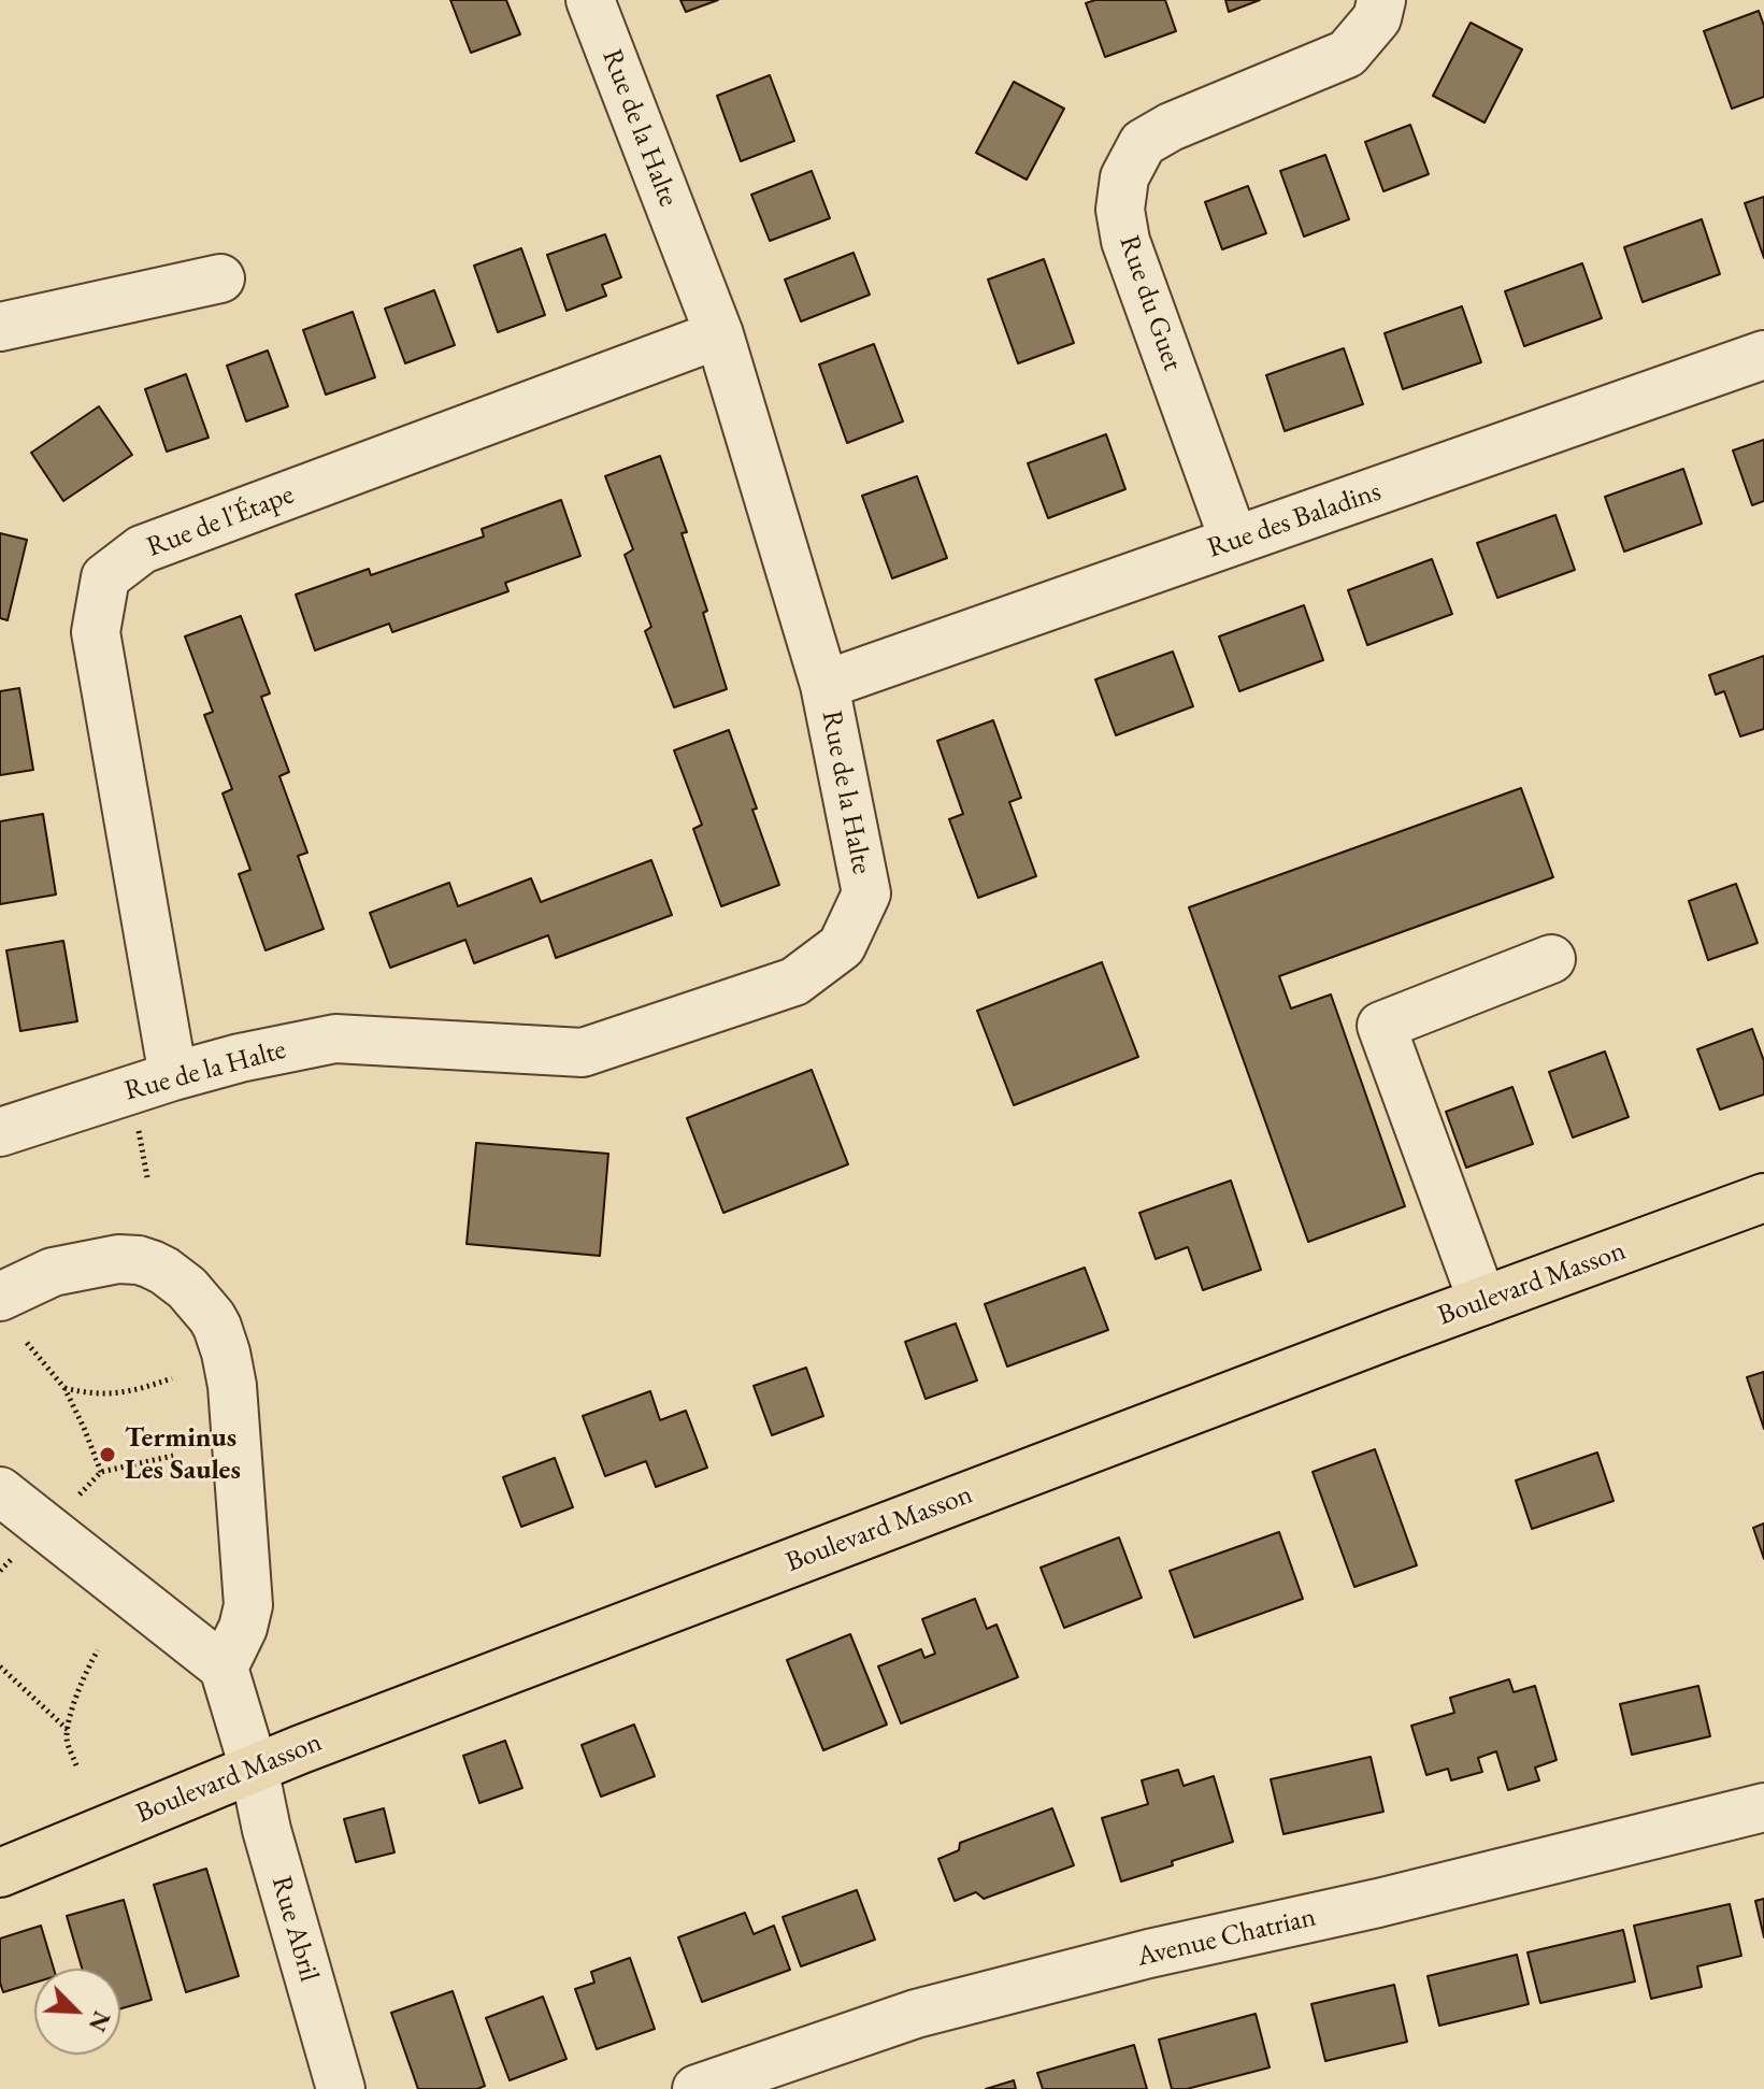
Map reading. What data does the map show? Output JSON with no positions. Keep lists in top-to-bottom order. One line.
{"streets":{"main road":["Boulevard Masson"],"street":["Rue de la Halte","Rue du Guet","Rue des Baladins","Rue de l'Étape","Rue Abril","Avenue Chatrian"]},"crossings":[["Rue de la Halte","Rue des Baladins"],["Rue de la Halte","Rue de l'Étape"],["Rue du Guet","Rue des Baladins"],["Boulevard Masson","Rue Abril"]],"places":["Terminus Les Saules"],"north":"bottom right"}
